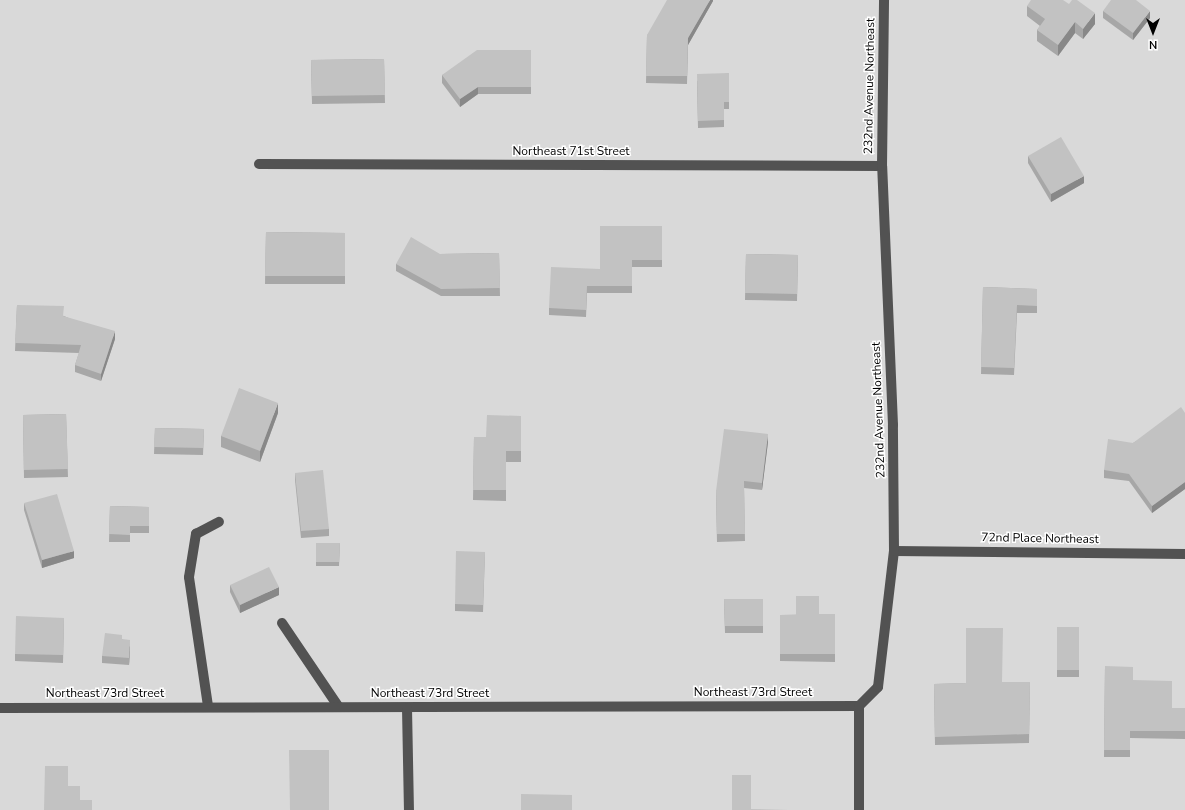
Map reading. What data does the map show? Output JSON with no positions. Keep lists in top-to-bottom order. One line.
{"streets":{"street":["232nd Avenue Northeast","Northeast 71st Street","72nd Place Northeast","Northeast 73rd Street"]},"crossings":[["232nd Avenue Northeast","Northeast 71st Street"],["232nd Avenue Northeast","72nd Place Northeast"],["232nd Avenue Northeast","Northeast 73rd Street"]],"north":"bottom"}
